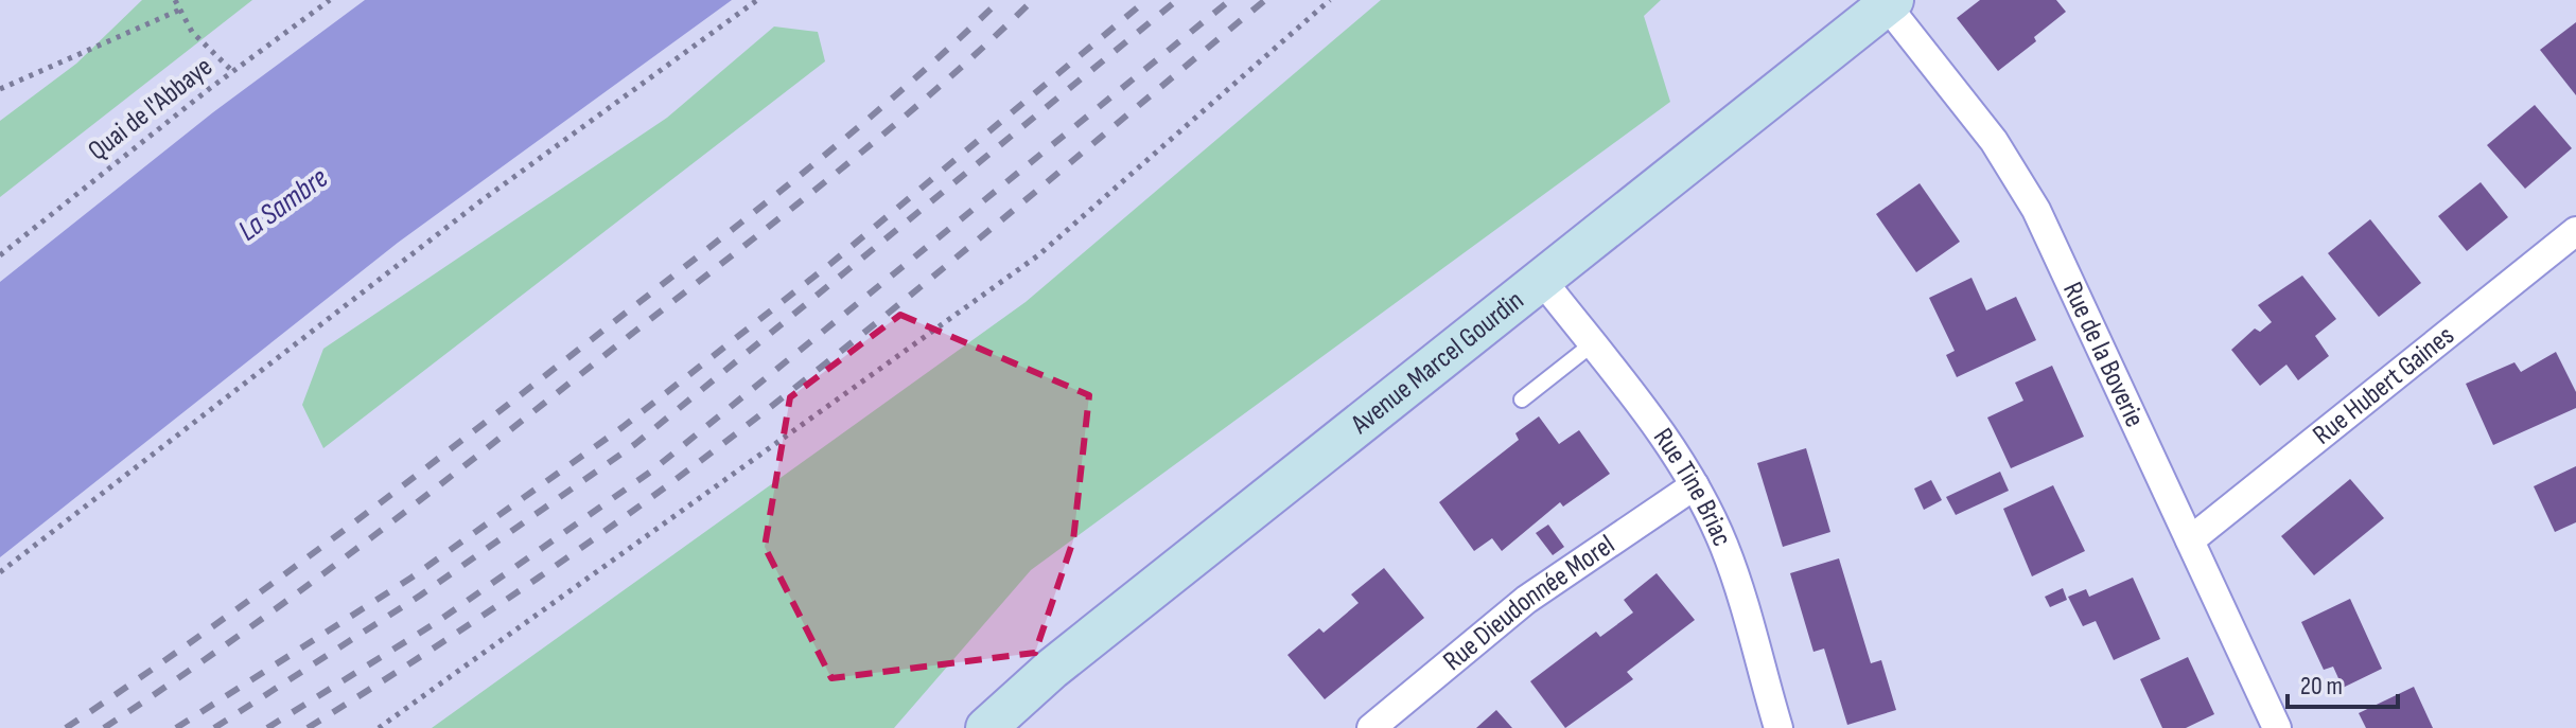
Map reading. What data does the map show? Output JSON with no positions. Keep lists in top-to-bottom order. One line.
{"streets":{"street":["Rue de la Boverie","Avenue Marcel Gourdin","Rue Hubert Gaines","Rue Tine Briac","Rue Dieudonnée Morel"],"path":["Quai de l'Abbaye"]},"crossings":[["Rue de la Boverie","Avenue Marcel Gourdin"],["Rue de la Boverie","Rue Hubert Gaines"],["Avenue Marcel Gourdin","Rue Tine Briac"],["Rue Tine Briac","Rue Dieudonnée Morel"]],"water":["La Sambre"],"scale_bar":"20 m"}
